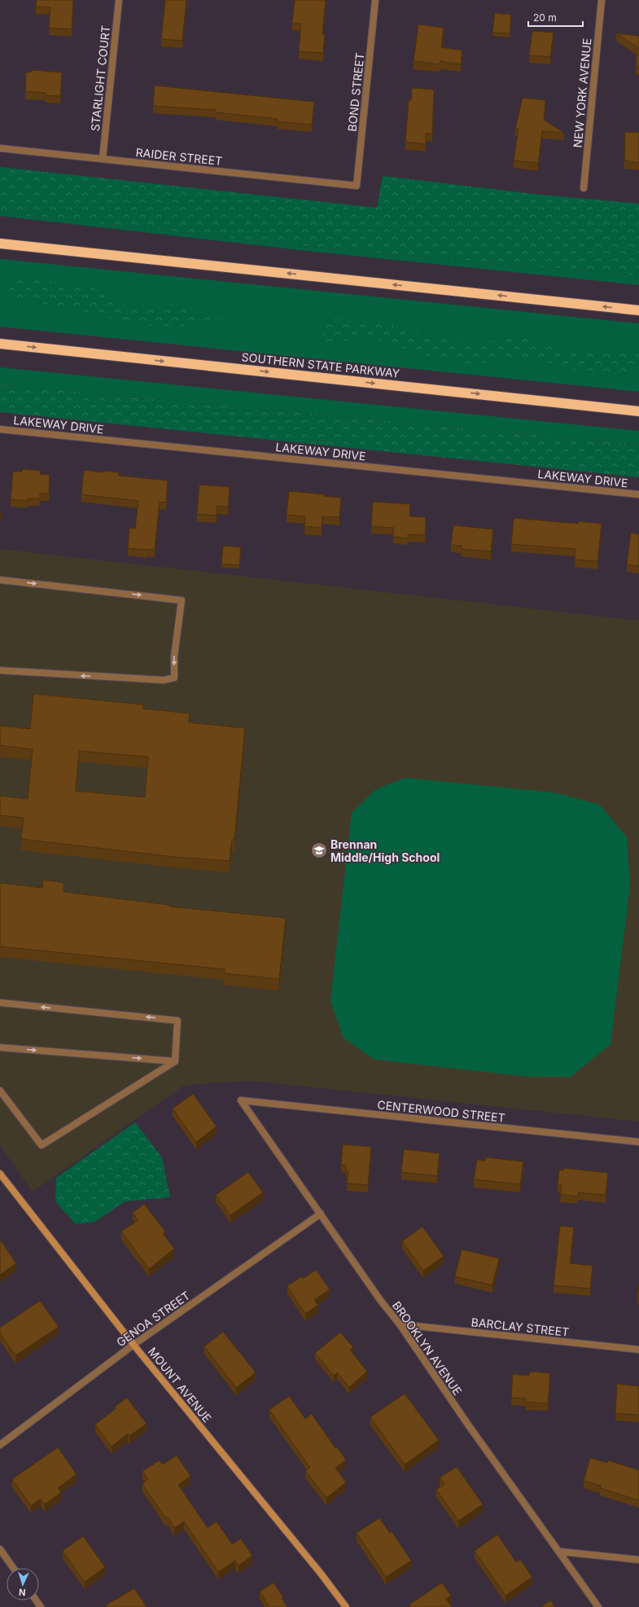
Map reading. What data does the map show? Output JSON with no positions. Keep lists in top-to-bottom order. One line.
{"streets":{"highway":["SOUTHERN STATE PARKWAY"],"street":["STARLIGHT COURT","BOND STREET","NEW YORK AVENUE","RAIDER STREET","LAKEWAY DRIVE","CENTERWOOD STREET","GENOA STREET","BARCLAY STREET","BROOKLYN AVENUE","MOUNT AVENUE"]},"crossings":[["STARLIGHT COURT","RAIDER STREET"],["BOND STREET","RAIDER STREET"],["CENTERWOOD STREET","BROOKLYN AVENUE"],["GENOA STREET","BROOKLYN AVENUE"],["GENOA STREET","MOUNT AVENUE"],["BARCLAY STREET","BROOKLYN AVENUE"]],"one_way":["SOUTHERN STATE PARKWAY"],"places":{"school or university":["Brennan Middle/High School"]},"scale_bar":"20 m","north":"bottom"}
